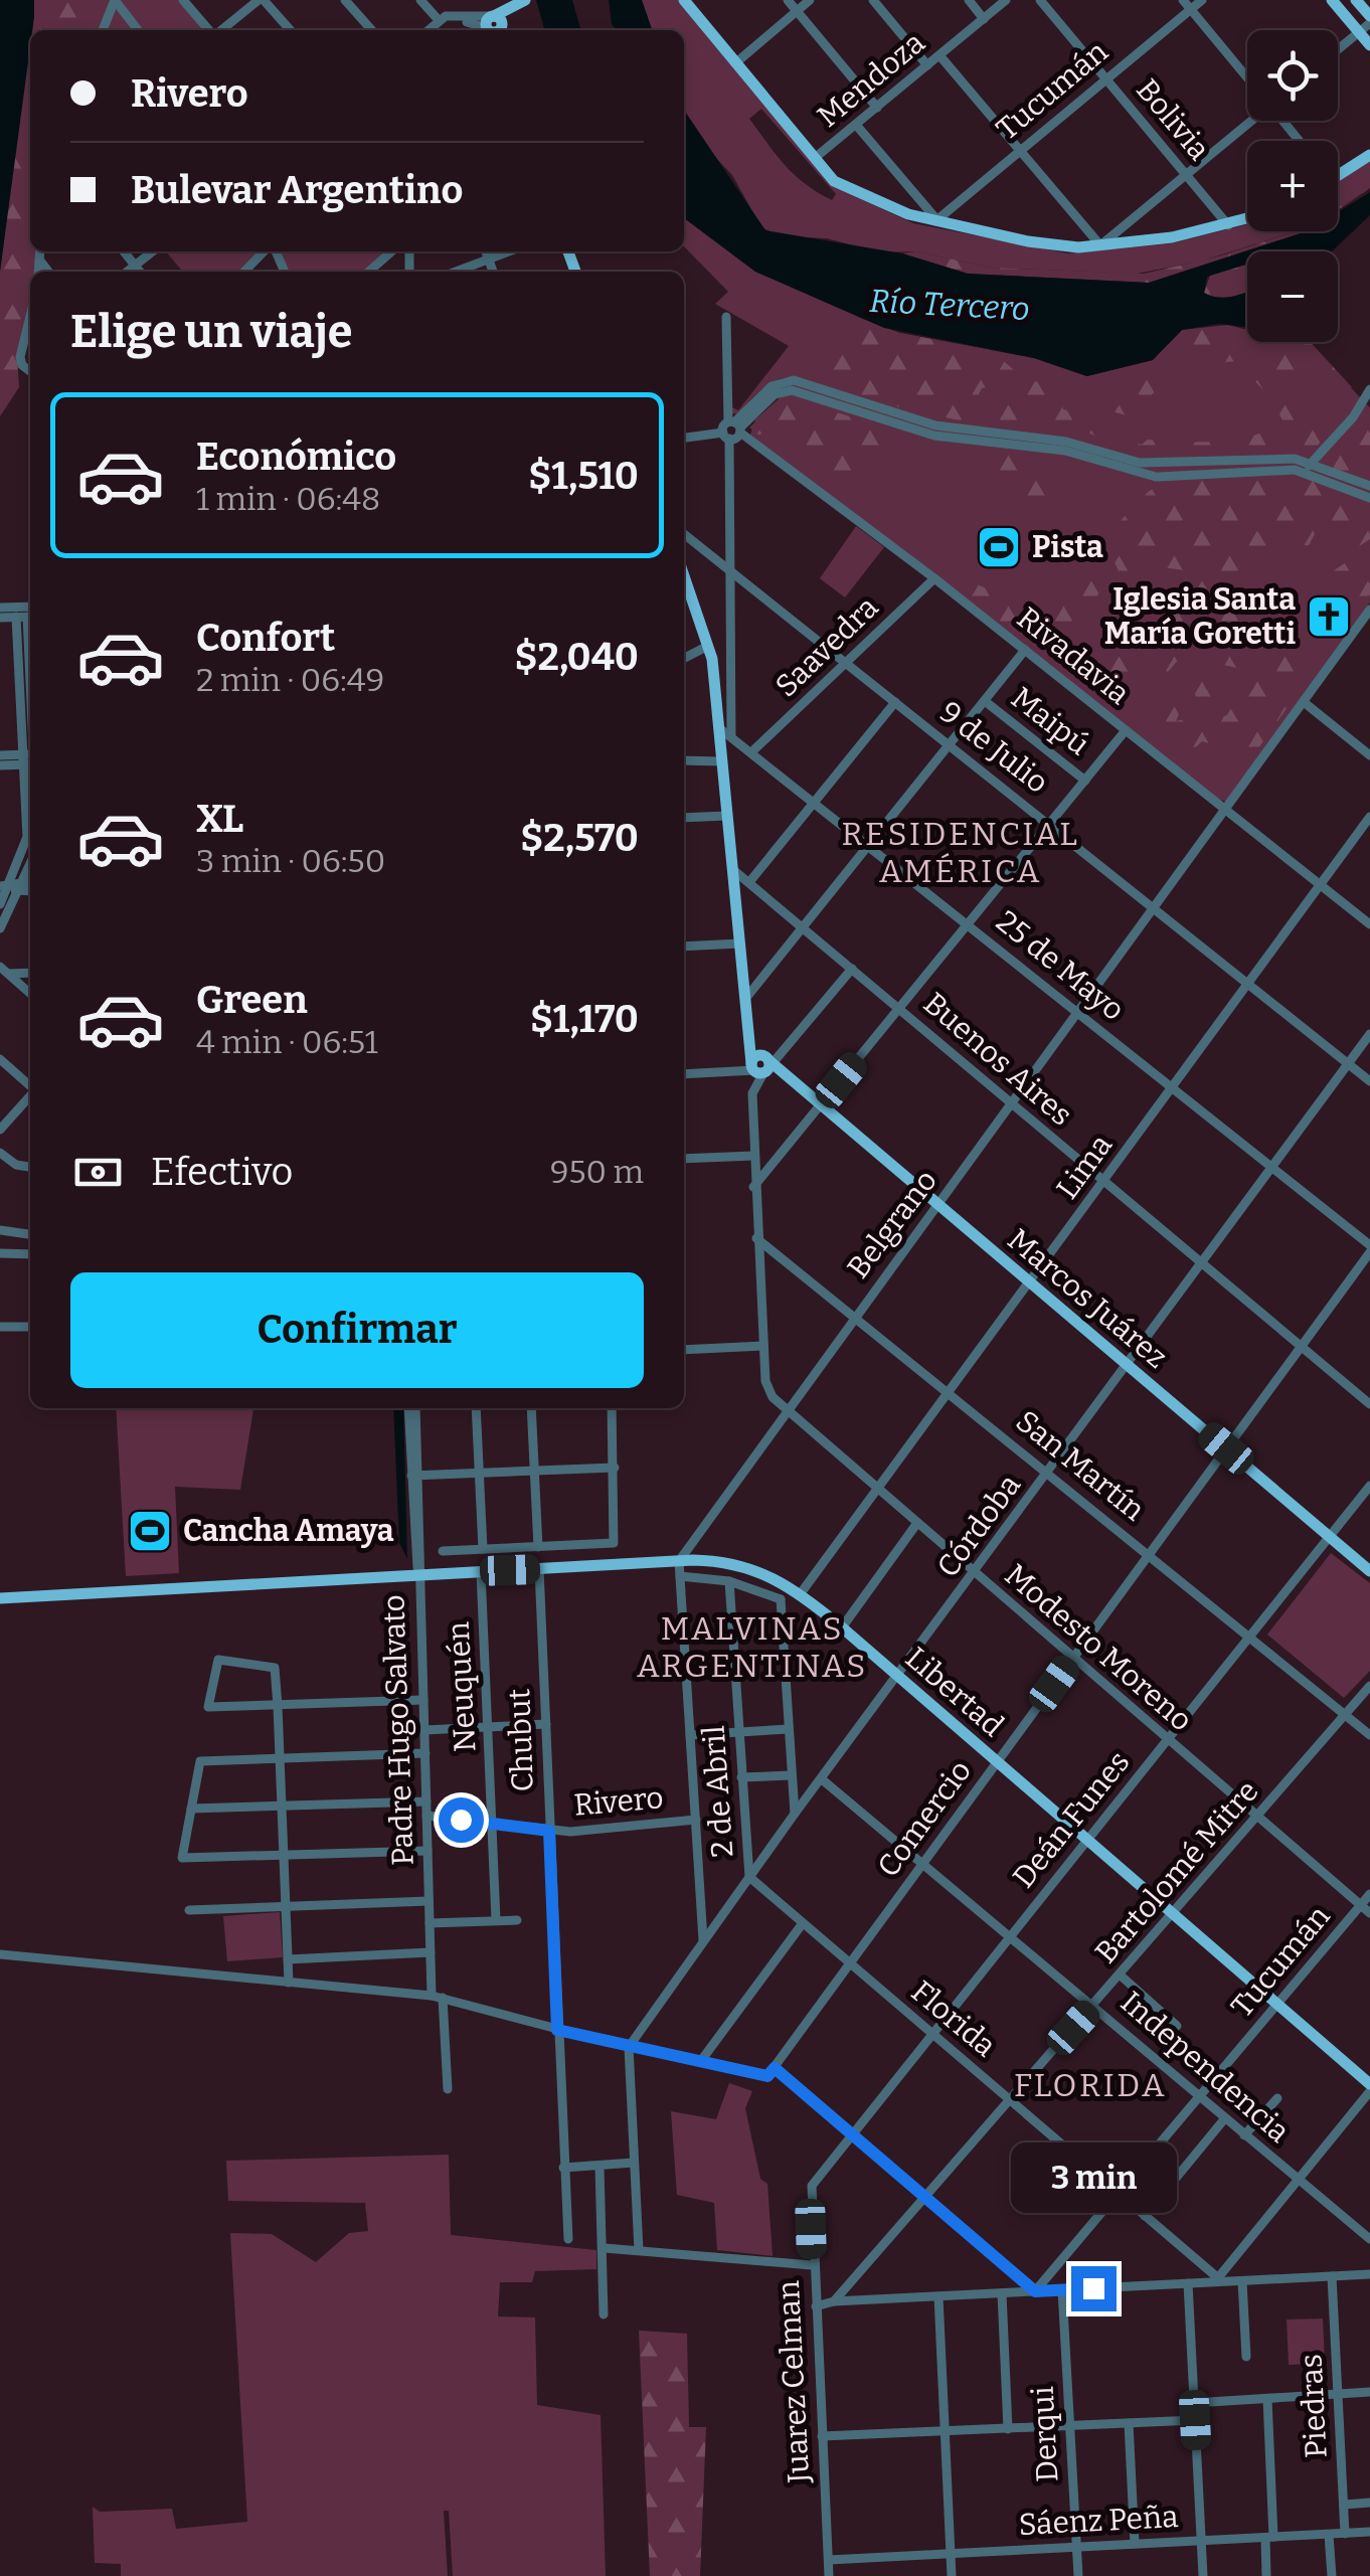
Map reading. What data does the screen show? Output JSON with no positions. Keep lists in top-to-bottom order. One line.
{"streets":{"main road":["Marcos Juárez","Libertad"],"street":["Mendoza","Tucumán","Bolivia","Saavedra","Rivadavia","Maipú","9 de Julio","25 de Mayo","Buenos Aires","Lima","Belgrano","San Martín","Córdoba","Modesto Moreno","Neuquén","Padre Hugo Salvato","Chubut","2 de Abril","Rivero","Comercio","Deán Funes","Bartolomé Mitre","Florida","Independencia","Juarez Celman","Piedras","Derqui","Sáenz Peña"]},"crossings":[["Tucumán","Bolivia"],["Tucumán","Modesto Moreno"],["Tucumán","Libertad"],["Tucumán","Florida"],["Tucumán","Independencia"],["Saavedra","Rivadavia"],["Saavedra","9 de Julio"],["Saavedra","25 de Mayo"],["Rivadavia","Lima"],["Rivadavia","Belgrano"],["9 de Julio","Lima"],["9 de Julio","Belgrano"],["9 de Julio","Córdoba"],["25 de Mayo","Lima"],["25 de Mayo","Belgrano"],["25 de Mayo","Marcos Juárez"],["25 de Mayo","Córdoba"],["25 de Mayo","Comercio"],["Buenos Aires","Lima"],["Buenos Aires","Belgrano"],["Buenos Aires","Marcos Juárez"],["Buenos Aires","Córdoba"],["Buenos Aires","Modesto Moreno"],["Buenos Aires","Comercio"],["Lima","Marcos Juárez"],["Lima","San Martín"],["Lima","Modesto Moreno"],["Lima","Libertad"],["Belgrano","Marcos Juárez"],["Belgrano","San Martín"],["Belgrano","Modesto Moreno"],["Belgrano","Libertad"],["Marcos Juárez","Córdoba"],["Marcos Juárez","Modesto Moreno"],["Marcos Juárez","Comercio"],["Marcos Juárez","Deán Funes"],["San Martín","Córdoba"],["San Martín","Modesto Moreno"],["San Martín","Comercio"],["San Martín","Deán Funes"],["San Martín","Bartolomé Mitre"],["Córdoba","Modesto Moreno"],["Córdoba","Libertad"],["Córdoba","2 de Abril"],["Córdoba","Florida"],["Córdoba","Independencia"],["Modesto Moreno","Comercio"],["Modesto Moreno","Deán Funes"],["Modesto Moreno","Bartolomé Mitre"],["Neuquén","Libertad"],["Neuquén","Rivero"],["Libertad","Padre Hugo Salvato"],["Libertad","Chubut"],["Libertad","Comercio"],["Libertad","Deán Funes"],["Libertad","Bartolomé Mitre"],["Padre Hugo Salvato","Rivero"],["Chubut","Rivero"],["2 de Abril","Florida"],["Comercio","Florida"],["Comercio","Independencia"],["Deán Funes","Florida"],["Deán Funes","Independencia"],["Deán Funes","Juarez Celman"],["Bartolomé Mitre","Florida"],["Bartolomé Mitre","Independencia"],["Juarez Celman","Sáenz Peña"],["Piedras","Sáenz Peña"],["Derqui","Sáenz Peña"]],"districts":["RESIDENCIAL AMÉRICA","MALVINAS ARGENTINAS","FLORIDA"],"water":["Río Tercero"],"places":{"sports":["Pista","Cancha Amaya"],"church":["Iglesia Santa María Goretti"]},"page":{"map_buttons":["+","−"],"banner":["Rivero","Bulevar Argentino"],"heading":"Elige un viaje","list":[{"name":"Económico","note":"1 min · 06:48","value":"$1,510"},{"name":"Confort","note":"2 min · 06:49","value":"$2,040"},{"name":"XL","note":"3 min · 06:50","value":"$2,570"},{"name":"Green","note":"4 min · 06:51","value":"$1,170"}],"pay":["Efectivo","950 m"],"buttons":"Confirmar","bubble":"3 min"}}
